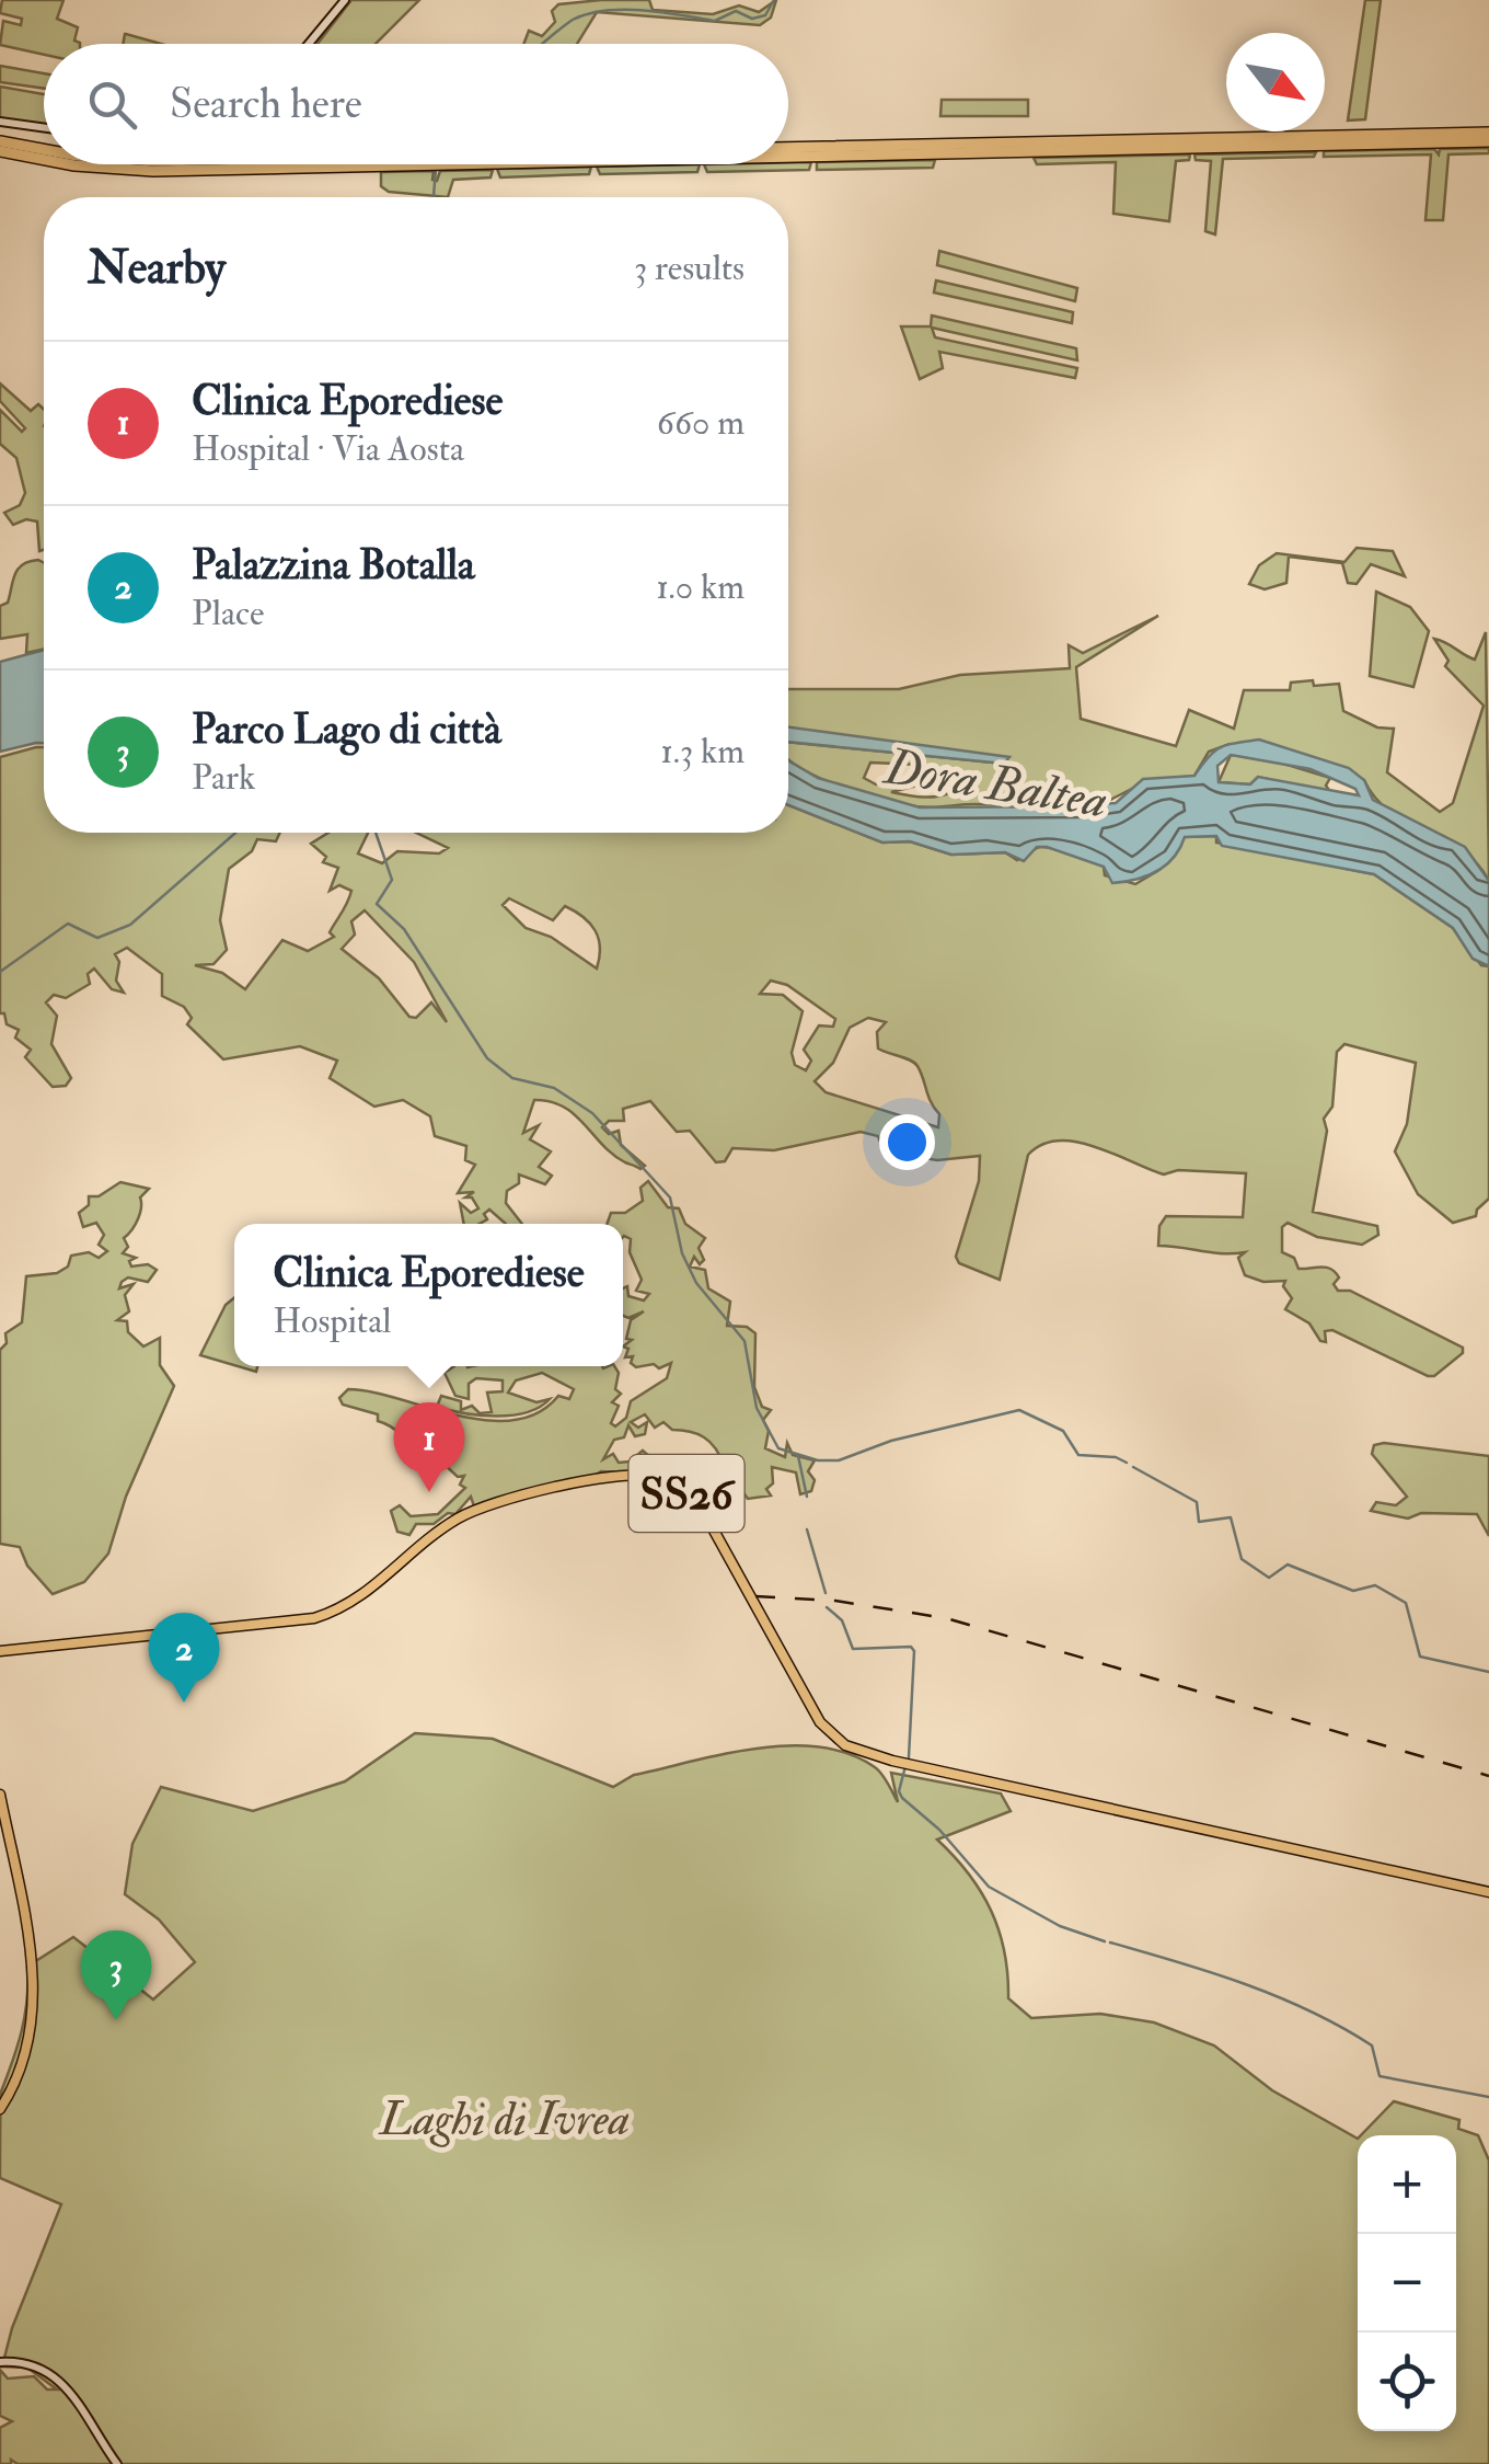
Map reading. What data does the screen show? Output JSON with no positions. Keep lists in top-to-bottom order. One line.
{"streets":{"main road":["SS26"]},"water":["Dora Baltea"],"parks":["Laghi di Ivrea"],"north":"bottom right","page":{"search":"Search here","heading":["Nearby","3 results"],"list":[{"mark":"1","name":"Clinica Eporediese","note":"Hospital · Via Aosta","value":"660 m"},{"mark":"2","name":"Palazzina Botalla","note":"Place","value":"1.0 km"},{"mark":"3","name":"Parco Lago di città","note":"Park","value":"1.3 km"}],"popup":["Clinica Eporediese","Hospital"],"pins":["1","2","3"],"map_buttons":["+","−"]}}
